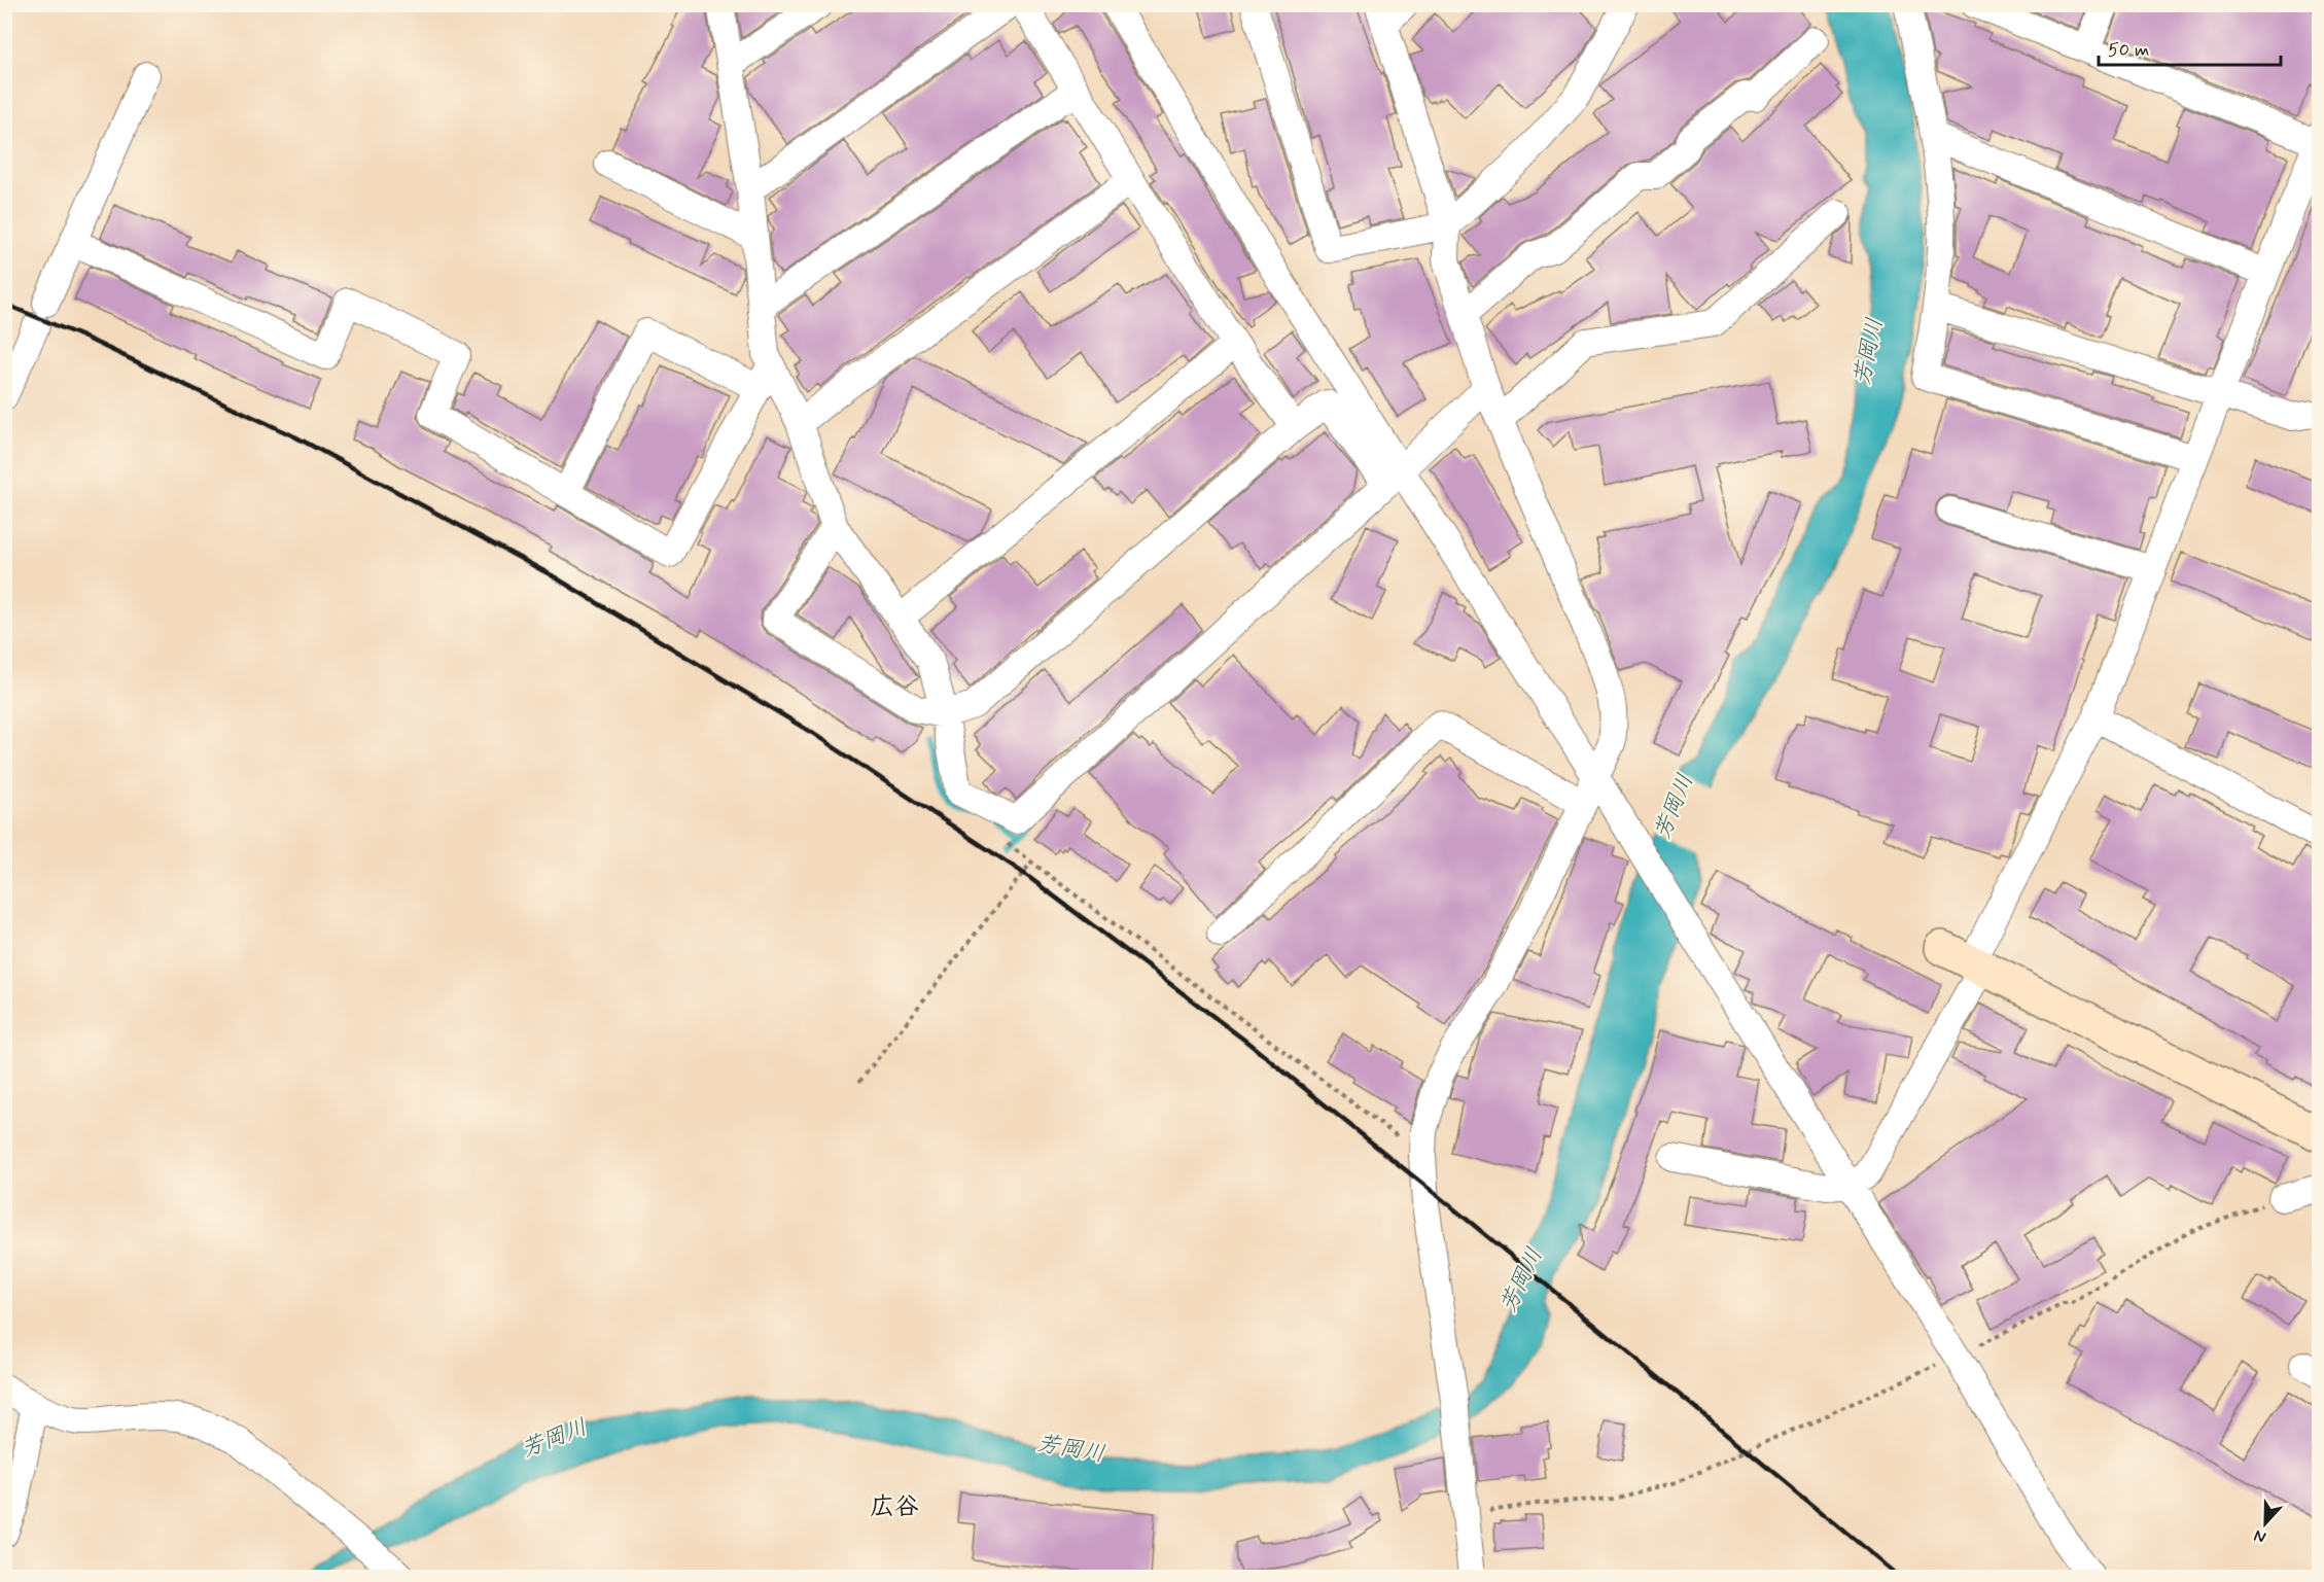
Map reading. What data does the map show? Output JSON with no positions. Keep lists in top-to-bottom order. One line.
{"districts":["広谷"],"water":["芳岡川"],"scale_bar":"50 m","north":"bottom"}
